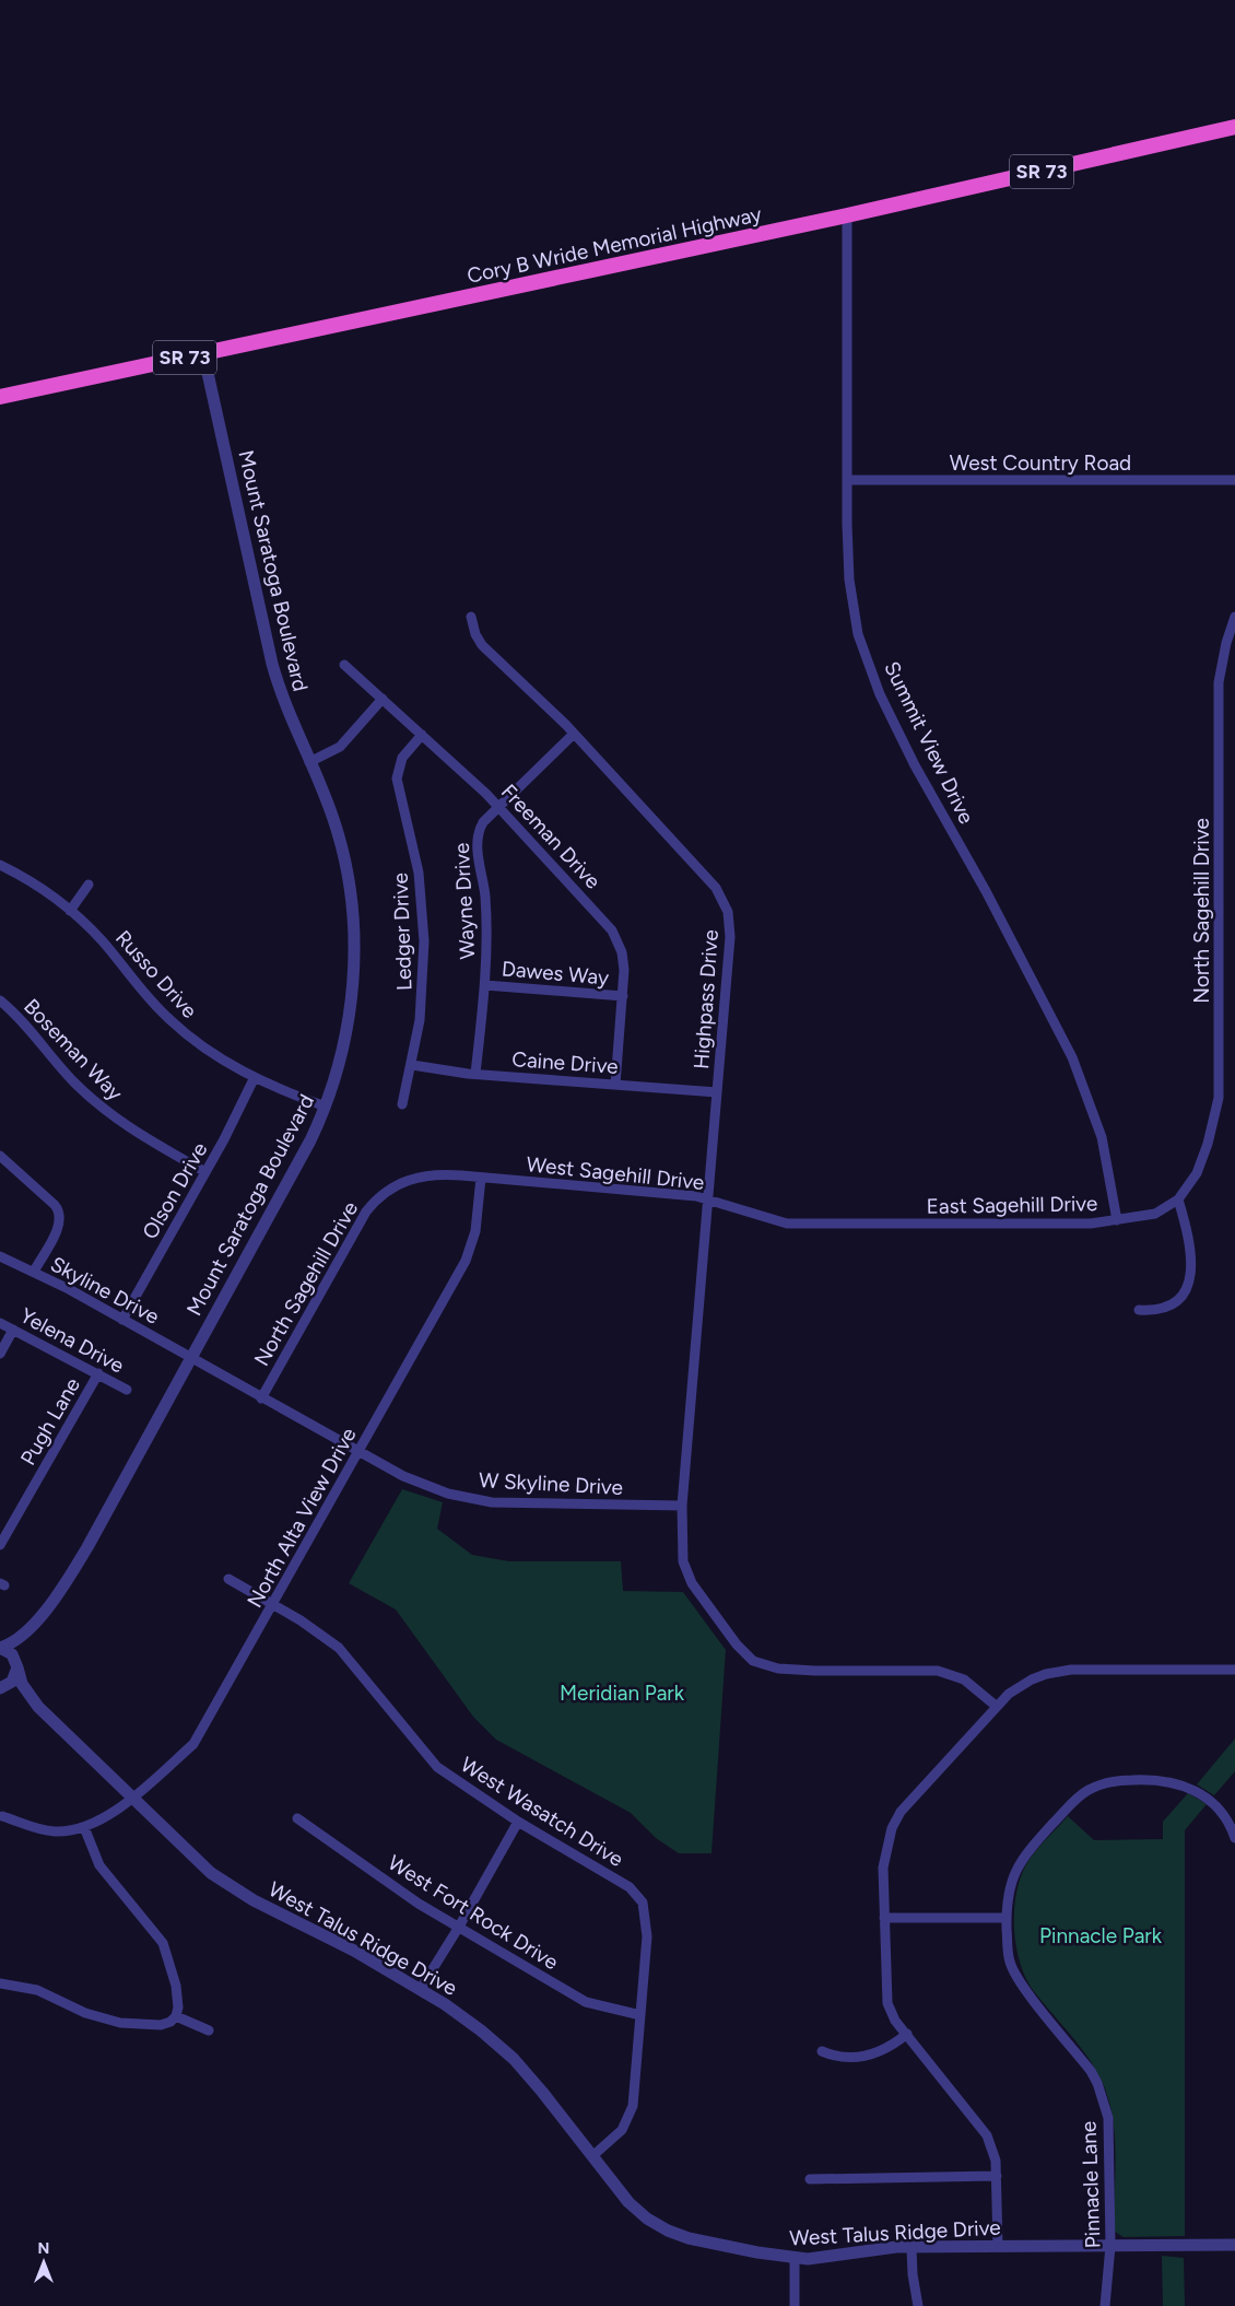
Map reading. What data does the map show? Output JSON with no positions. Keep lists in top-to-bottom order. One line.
{"streets":{"highway":["SR 73","Cory B Wride Memorial Highway"],"street":["West Country Road","Mount Saratoga Boulevard","Summit View Drive","Freeman Drive","Wayne Drive","North Sagehill Drive","Ledger Drive","Dawes Way","Russo Drive","Highpass Drive","Boseman Way","Caine Drive","West Sagehill Drive","Olson Drive","East Sagehill Drive","Skyline Drive","Yelena Drive","Pugh Lane","W Skyline Drive","North Alta View Drive","West Wasatch Drive","West Fort Rock Drive","West Talus Ridge Drive","Pinnacle Lane"]},"crossings":[["Cory B Wride Memorial Highway","Mount Saratoga Boulevard"],["Cory B Wride Memorial Highway","Summit View Drive"],["West Country Road","Summit View Drive"],["Mount Saratoga Boulevard","Russo Drive"],["Mount Saratoga Boulevard","Skyline Drive"],["Mount Saratoga Boulevard","W Skyline Drive"],["Mount Saratoga Boulevard","West Talus Ridge Drive"],["Summit View Drive","East Sagehill Drive"],["Freeman Drive","Wayne Drive"],["Freeman Drive","Ledger Drive"],["Freeman Drive","Dawes Way"],["Freeman Drive","Caine Drive"],["Wayne Drive","Dawes Way"],["Wayne Drive","Highpass Drive"],["Wayne Drive","Caine Drive"],["North Sagehill Drive","West Sagehill Drive"],["North Sagehill Drive","East Sagehill Drive"],["North Sagehill Drive","W Skyline Drive"],["North Sagehill Drive","North Alta View Drive"],["Ledger Drive","Caine Drive"],["Russo Drive","Olson Drive"],["Highpass Drive","Caine Drive"],["Highpass Drive","West Sagehill Drive"],["Highpass Drive","W Skyline Drive"],["Boseman Way","Olson Drive"],["West Sagehill Drive","East Sagehill Drive"],["West Sagehill Drive","North Alta View Drive"],["Olson Drive","Skyline Drive"],["Skyline Drive","W Skyline Drive"],["Yelena Drive","Pugh Lane"],["W Skyline Drive","North Alta View Drive"],["North Alta View Drive","West Wasatch Drive"],["North Alta View Drive","West Talus Ridge Drive"],["West Wasatch Drive","West Fort Rock Drive"],["West Talus Ridge Drive","Pinnacle Lane"]],"parks":["Meridian Park","Pinnacle Park"],"north":"top"}
